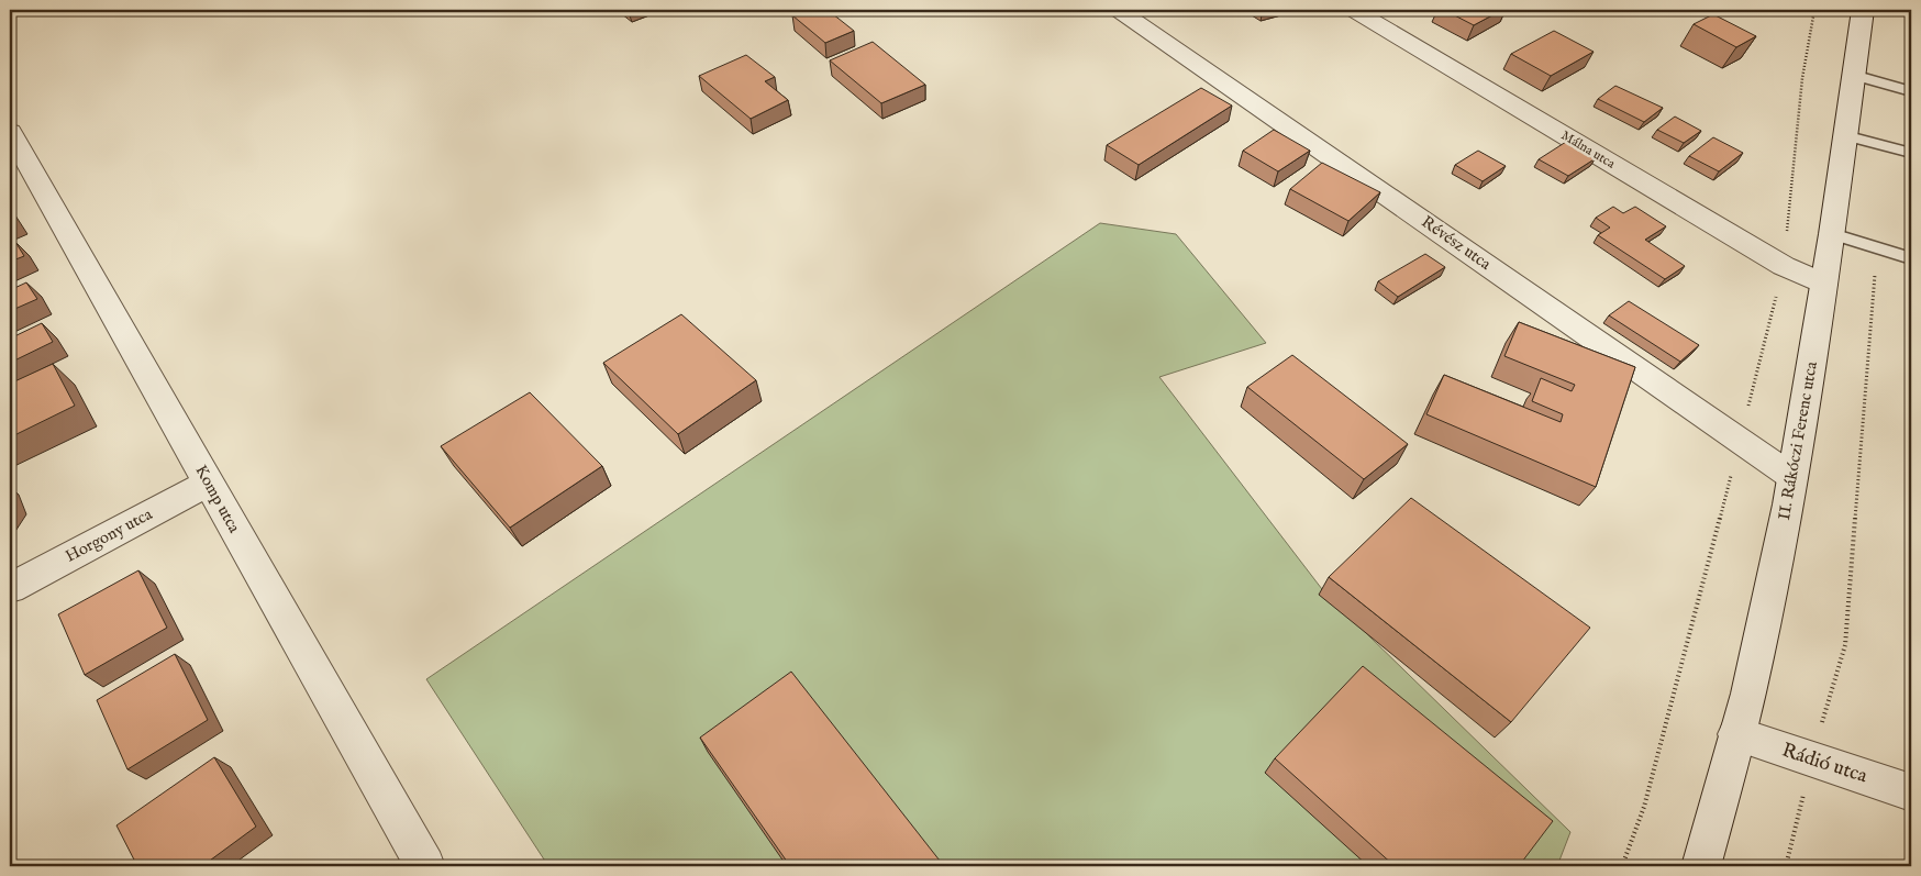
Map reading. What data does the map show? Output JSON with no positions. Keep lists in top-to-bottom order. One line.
{"streets":{"street":["Málna utca","Révész utca","II. Rákóczi Ferenc utca","Komp utca","Horgony utca","Rádió utca"]},"crossings":[["Málna utca","II. Rákóczi Ferenc utca"],["Révész utca","II. Rákóczi Ferenc utca"],["II. Rákóczi Ferenc utca","Rádió utca"],["Komp utca","Horgony utca"]]}
